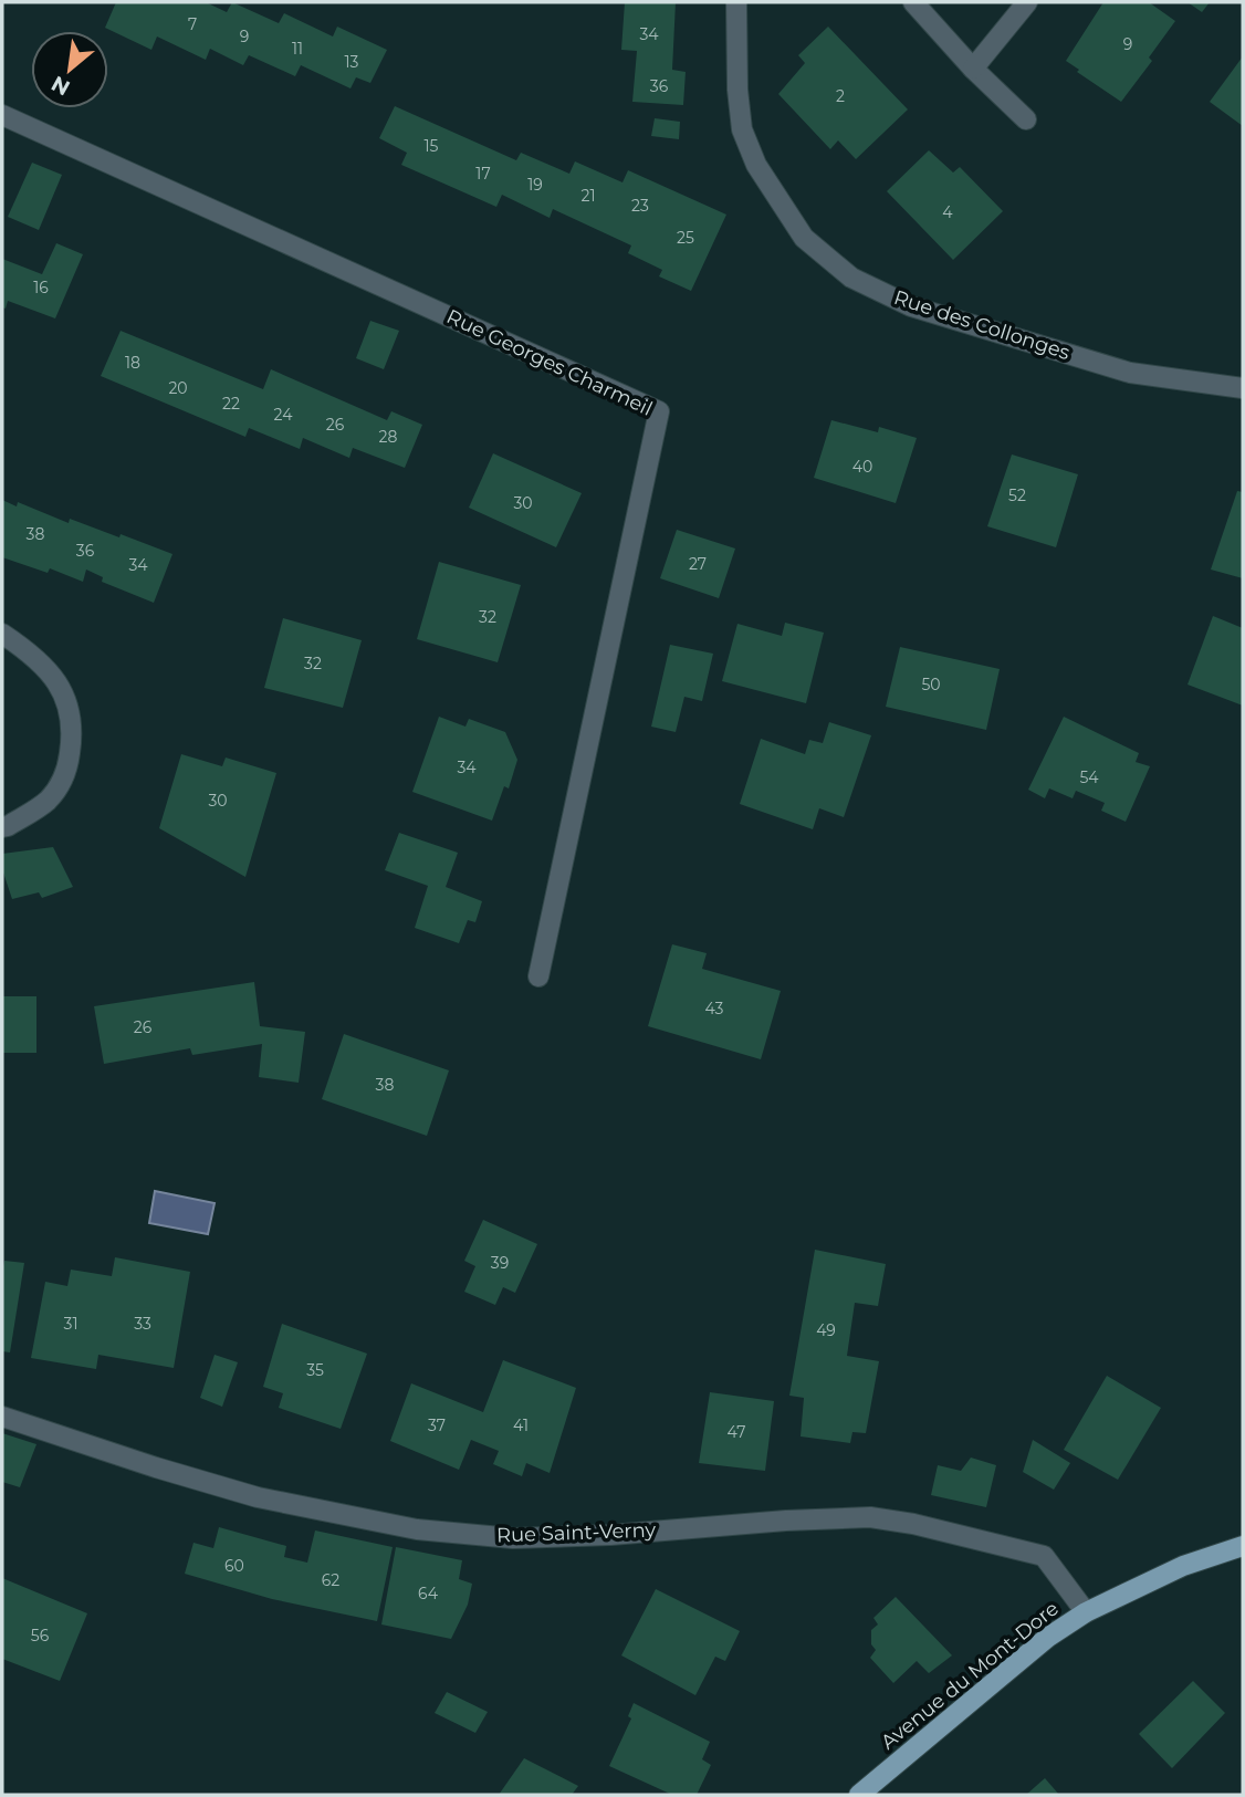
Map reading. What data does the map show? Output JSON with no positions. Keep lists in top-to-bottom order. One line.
{"streets":{"main road":["Avenue du Mont-Dore"],"street":["Rue des Collonges","Rue Georges Charmeil","Rue Saint-Verny"]},"crossings":[["Rue Saint-Verny","Avenue du Mont-Dore"]],"house_numbers":["7","34","9","9","11","13","36","2","15","17","19","21","23","4","25","16","18","20","22","24","26","28","40","52","30","38","36","27","34","32","32","50","34","54","30","43","26","38","39","31","33","49","35","37","41","47","60","62","64","56"],"north":"bottom left"}
